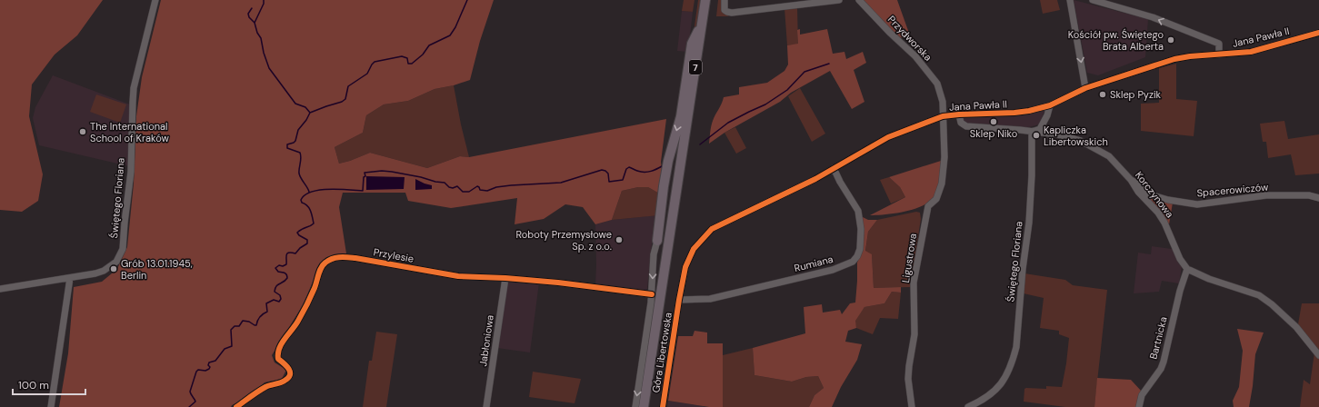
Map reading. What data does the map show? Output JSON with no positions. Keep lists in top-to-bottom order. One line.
{"streets":{"highway":["7","Góra Libertowska"],"street":["Jana Pawła II","Przydworska","Spacerowiczów","Korczynowa","Świętego Floriana","Przylesie","Ligustrowa","Rumiana","Bartnicka","Jabłoniowa"]},"crossings":[["Jana Pawła II","Przydworska"],["Jana Pawła II","Korczynowa"],["Jana Pawła II","Ligustrowa"],["Jana Pawła II","Rumiana"],["Jana Pawła II","Góra Libertowska"],["Przydworska","Ligustrowa"],["7","Góra Libertowska"],["Spacerowiczów","Korczynowa"],["Korczynowa","Świętego Floriana"],["Korczynowa","Bartnicka"],["Przylesie","Jabłoniowa"],["Przylesie","Góra Libertowska"],["Rumiana","Góra Libertowska"]],"places":["Kościół pw. Świętego Brata Alberta","Sklep Pyzik","Sklep Niko","The International School of Kraków","Kapliczka Libertowskich","Roboty Przemysłowe Sp. z o.o.","Grób 13.01.1945, Berlin"],"scale_bar":"100 m"}
